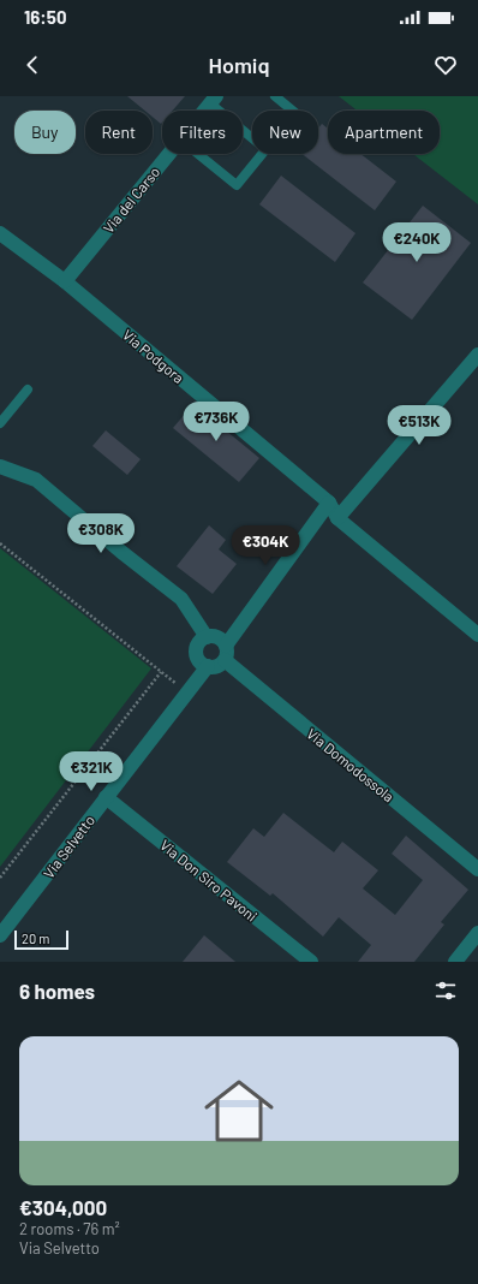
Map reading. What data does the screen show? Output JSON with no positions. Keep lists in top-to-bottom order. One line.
{"streets":{"street":["Via del Carso","Via Podgora","Via Domodossola","Via Selvetto","Via Don Siro Pavoni"]},"crossings":[["Via del Carso","Via Podgora"],["Via Domodossola","Via Selvetto"],["Via Selvetto","Via Don Siro Pavoni"]],"scale_bar":"20 m","page":{"status":"16:50","header":"Homiq","chip":["Buy","Rent","Filters","New","Apartment"],"price":["€240K","€736K","€513K","€308K","€304K","€321K"],"scale":"20 m","heading":"6 homes","list":[{"name":"€304,000","note":"2 rooms · 76 m² · Via Selvetto"}]}}
